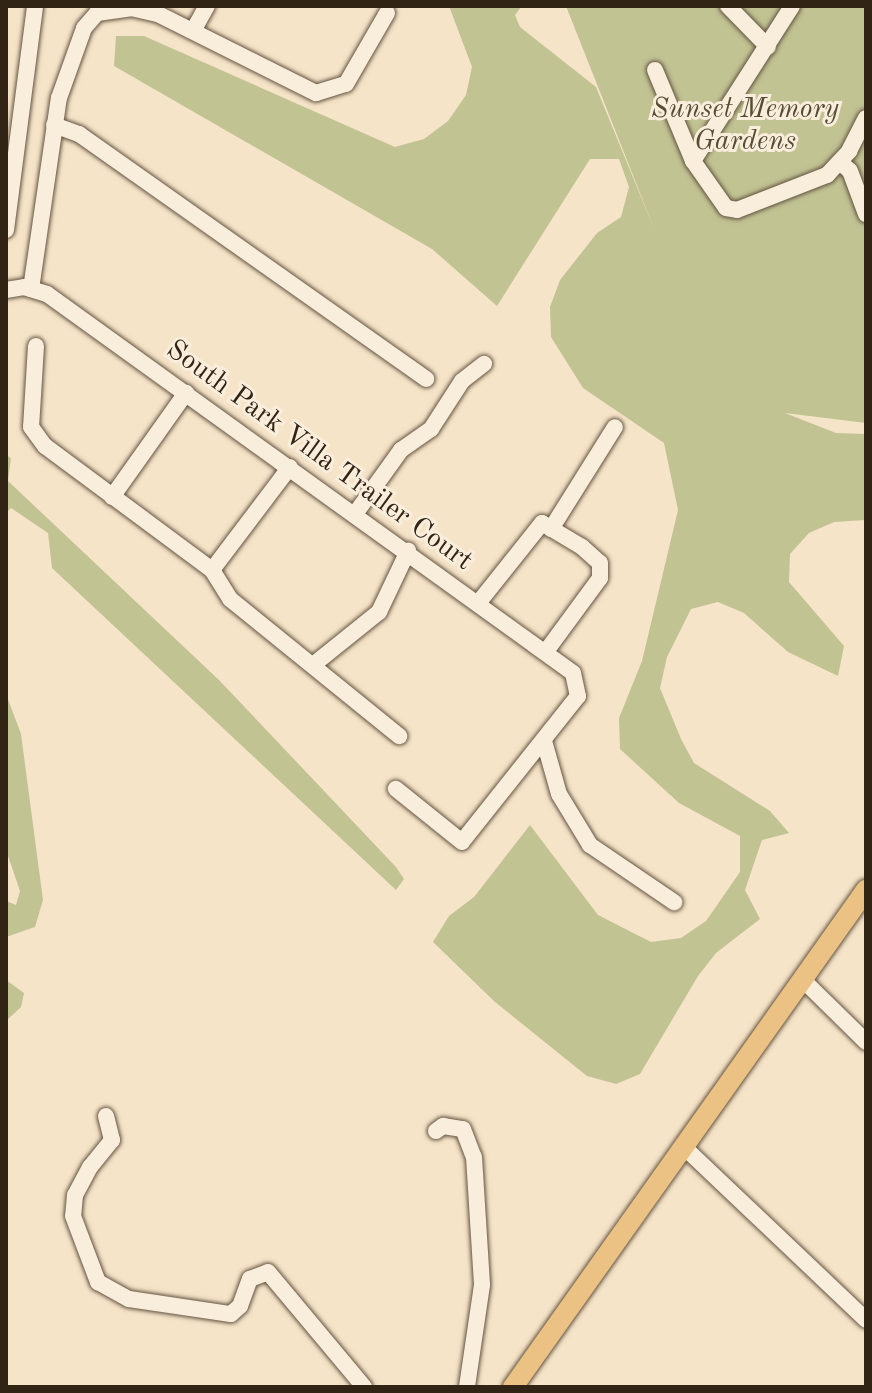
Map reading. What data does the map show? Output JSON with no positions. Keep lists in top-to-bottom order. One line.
{"streets":{"street":["South Park Villa Trailer Court"]},"parks":["Sunset Memory Gardens"]}
